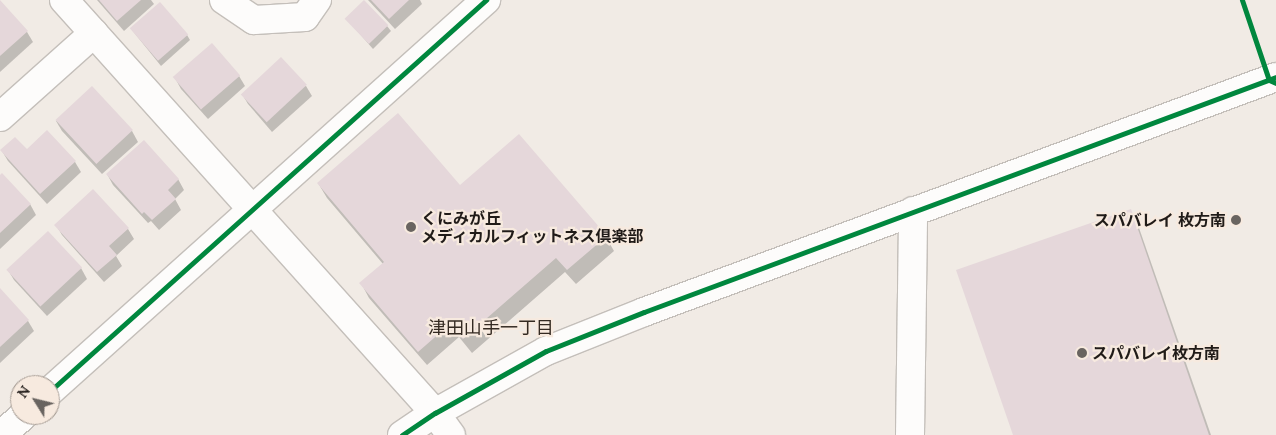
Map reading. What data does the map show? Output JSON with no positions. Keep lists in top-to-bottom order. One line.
{"districts":["津田山手一丁目"],"places":["スパバレイ 枚方南","くにみが丘 メディカルフィットネス倶楽部","スパバレイ枚方南"],"north":"top left"}
